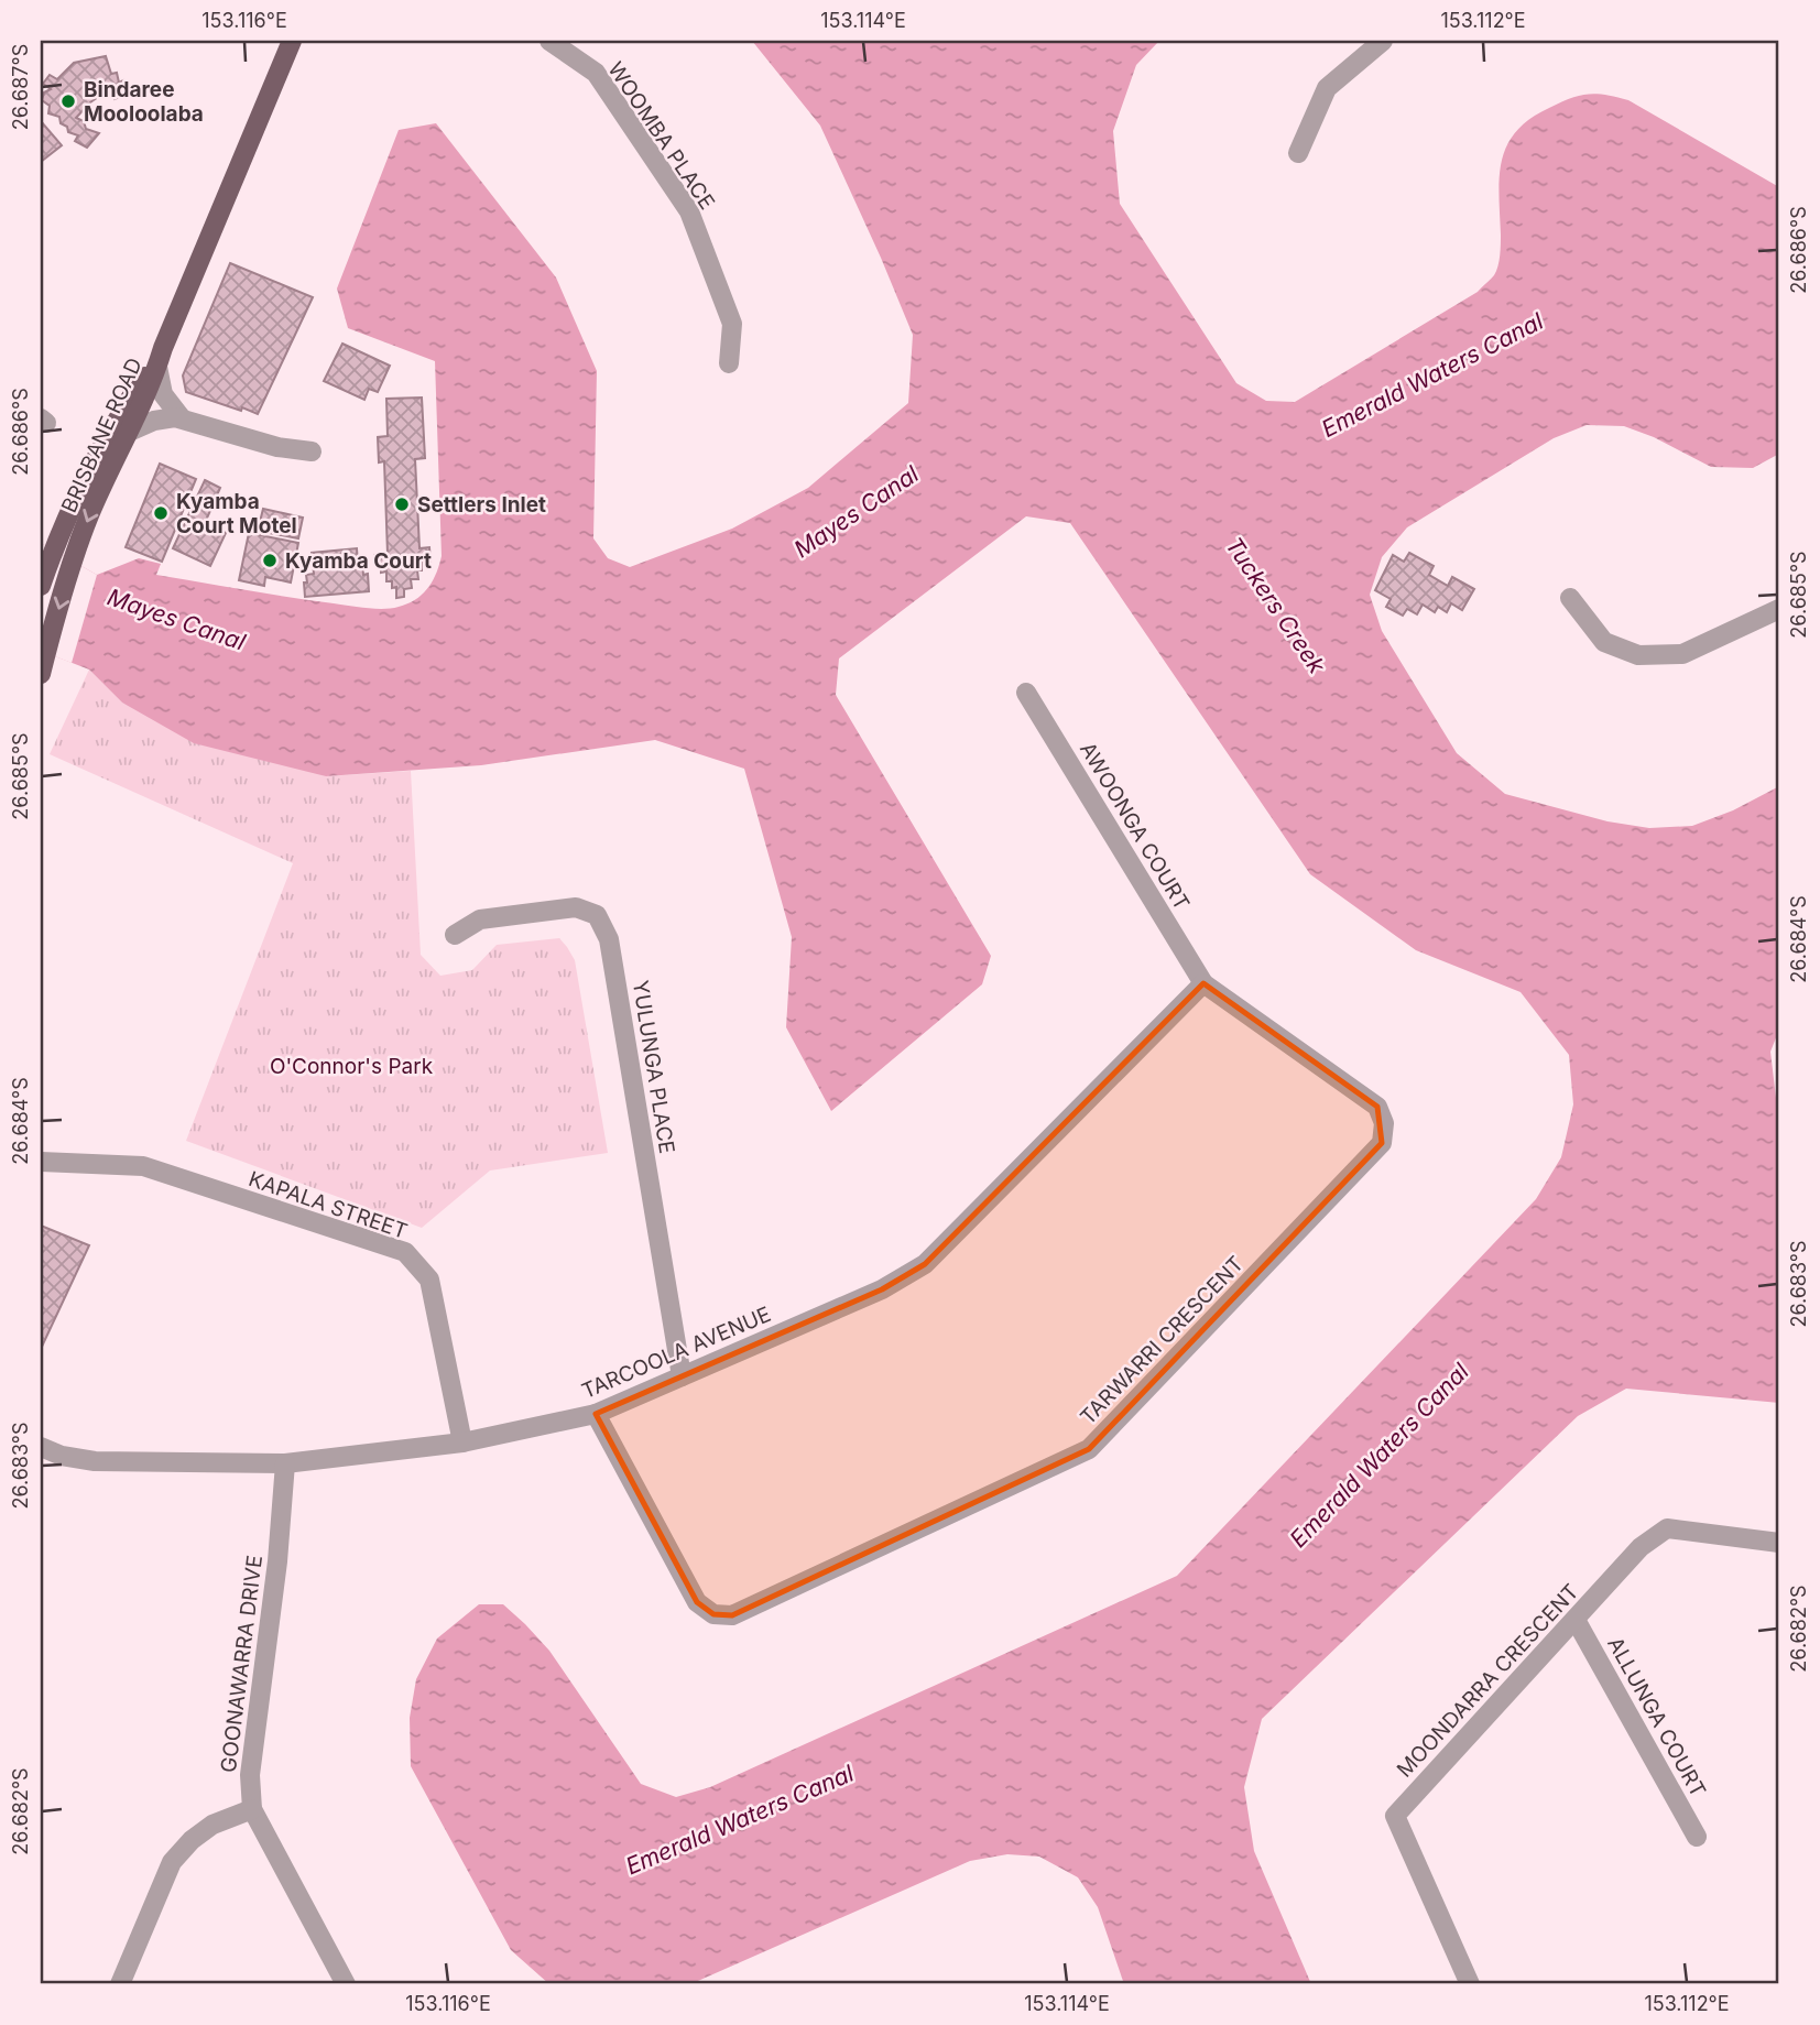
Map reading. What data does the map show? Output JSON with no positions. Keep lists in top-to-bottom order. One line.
{"streets":{"main road":["BRISBANE ROAD"],"street":["WOOMBA PLACE","AWOONGA COURT","YULUNGA PLACE","KAPALA STREET","TARWARRI CRESCENT","TARCOOLA AVENUE","GOONAWARRA DRIVE","MOONDARRA CRESCENT","ALLUNGA COURT"]},"crossings":[["AWOONGA COURT","TARWARRI CRESCENT"],["AWOONGA COURT","TARCOOLA AVENUE"],["YULUNGA PLACE","TARCOOLA AVENUE"],["KAPALA STREET","TARCOOLA AVENUE"],["TARWARRI CRESCENT","TARCOOLA AVENUE"],["TARCOOLA AVENUE","GOONAWARRA DRIVE"],["MOONDARRA CRESCENT","ALLUNGA COURT"]],"water":["Emerald Waters Canal","Mayes Canal","Tuckers Creek"],"parks":["O'Connor's Park"],"places":["Bindaree Mooloolaba","Settlers Inlet","Kyamba Court Motel","Kyamba Court"],"coordinates":["153.116°E","153.114°E","153.112°E","26.687°S","26.686°S","26.685°S","26.684°S","26.683°S","26.682°S"]}
